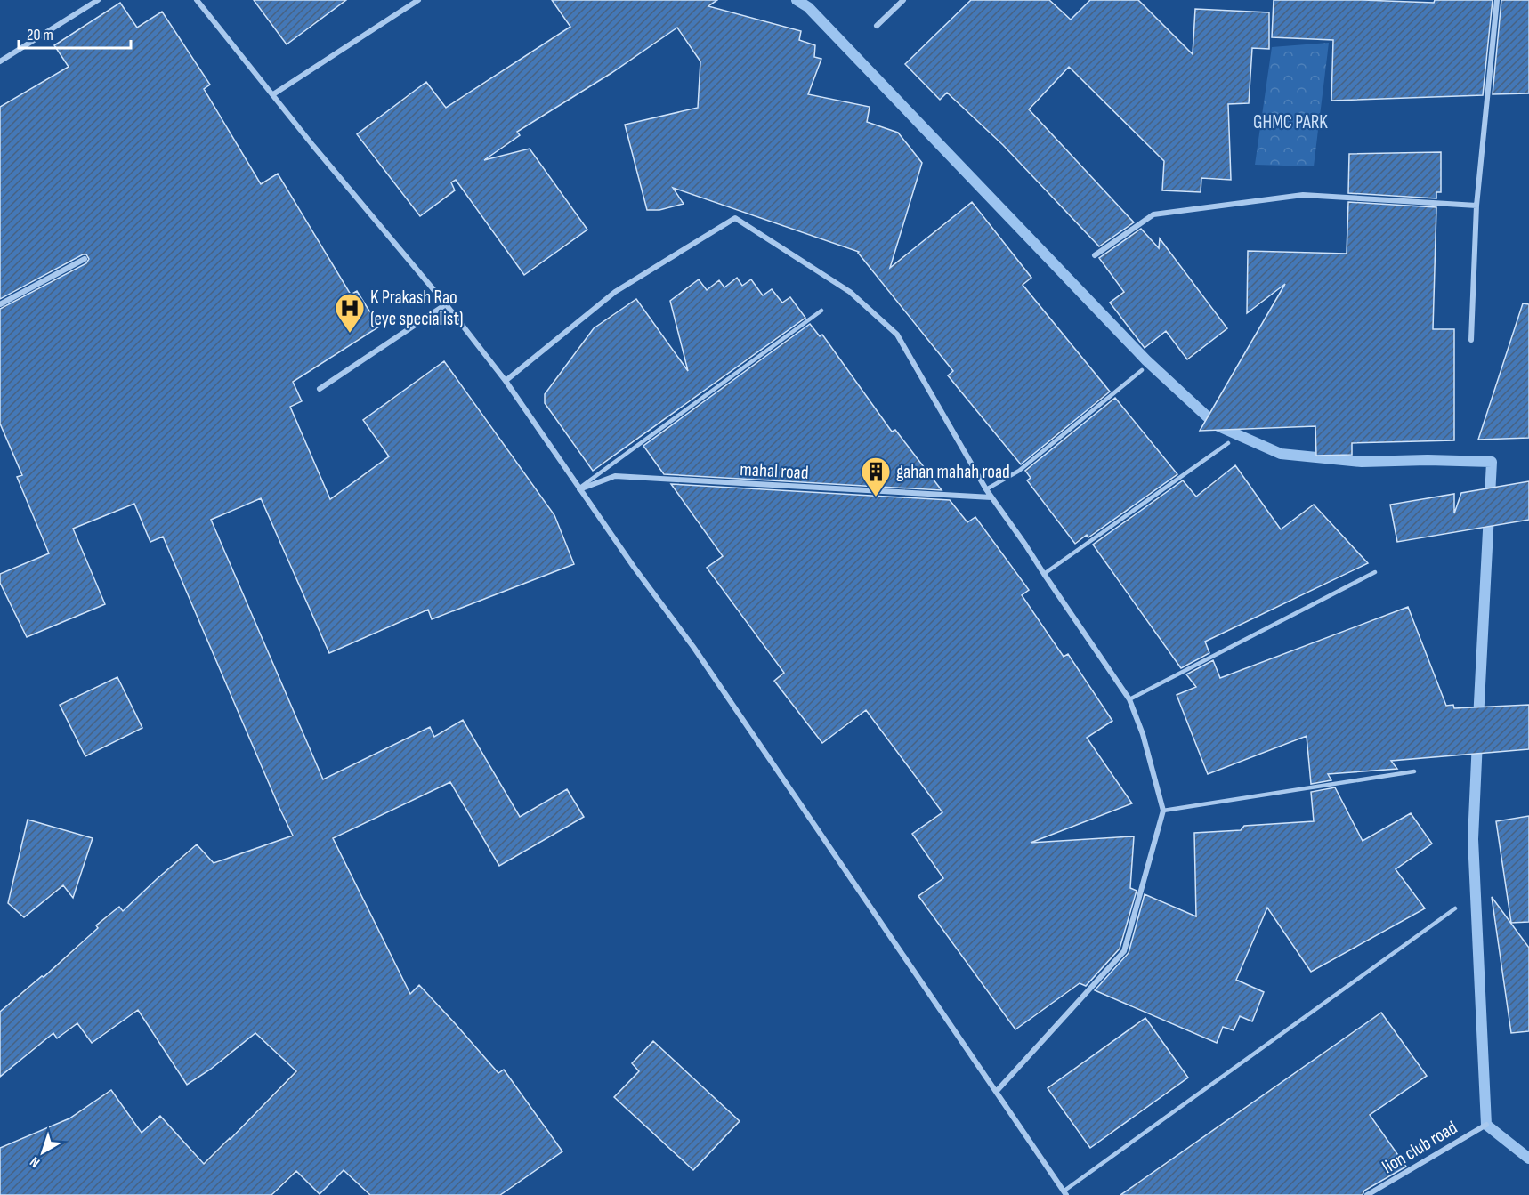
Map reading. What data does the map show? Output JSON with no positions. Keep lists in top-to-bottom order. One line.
{"streets":{"street":["mahal road","lion club road"]},"parks":["GHMC PARK"],"places":{"hospital":["K Prakash Rao (eye specialist)"],"building":["gahan mahah road"]},"scale_bar":"20 m","north":"bottom left"}
